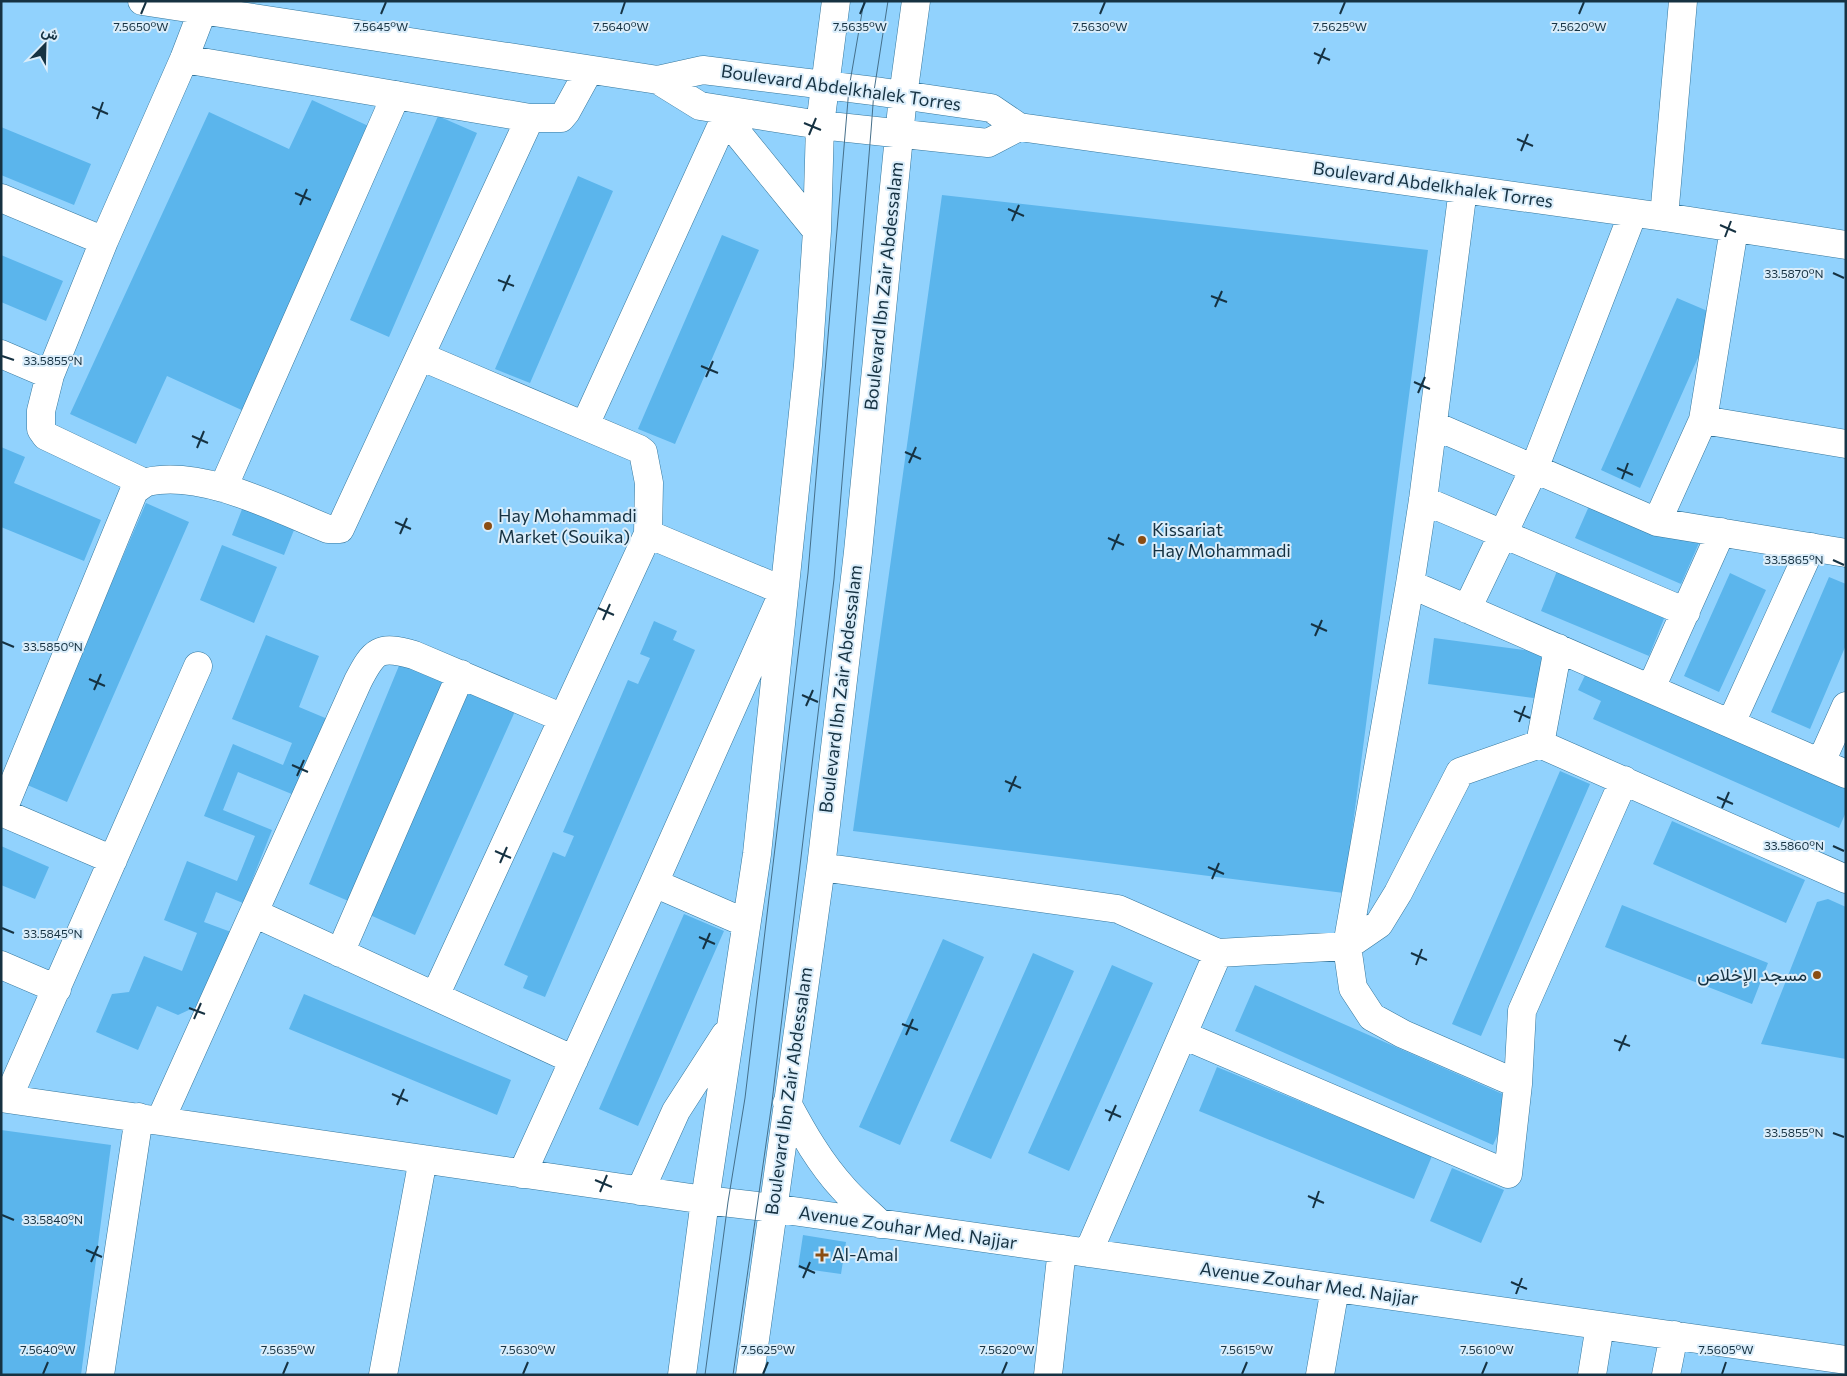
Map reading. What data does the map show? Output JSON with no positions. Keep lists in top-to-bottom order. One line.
{"streets":{"street":["Boulevard Abdelkhalek Torres","Boulevard Ibn Zair Abdessalam","Avenue Zouhar Med. Najjar"]},"crossings":[["Boulevard Abdelkhalek Torres","Boulevard Ibn Zair Abdessalam"],["Boulevard Ibn Zair Abdessalam","Avenue Zouhar Med. Najjar"]],"places":{"other":["Hay Mohammadi Market (Souika)","Kissariat Hay Mohammadi","مسجد الإخلاص"],"health":["Al-Amal"]},"north":"top right","coordinates":["7.5650°W","7.5645°W","7.5640°W","7.5635°W","7.5630°W","7.5620°W","7.5625°W","33.5870°N","33.5855°N","33.5865°N","33.5850°N","33.5860°N","33.5845°N","33.5840°N","7.5615°W","7.5610°W","7.5605°W"]}
